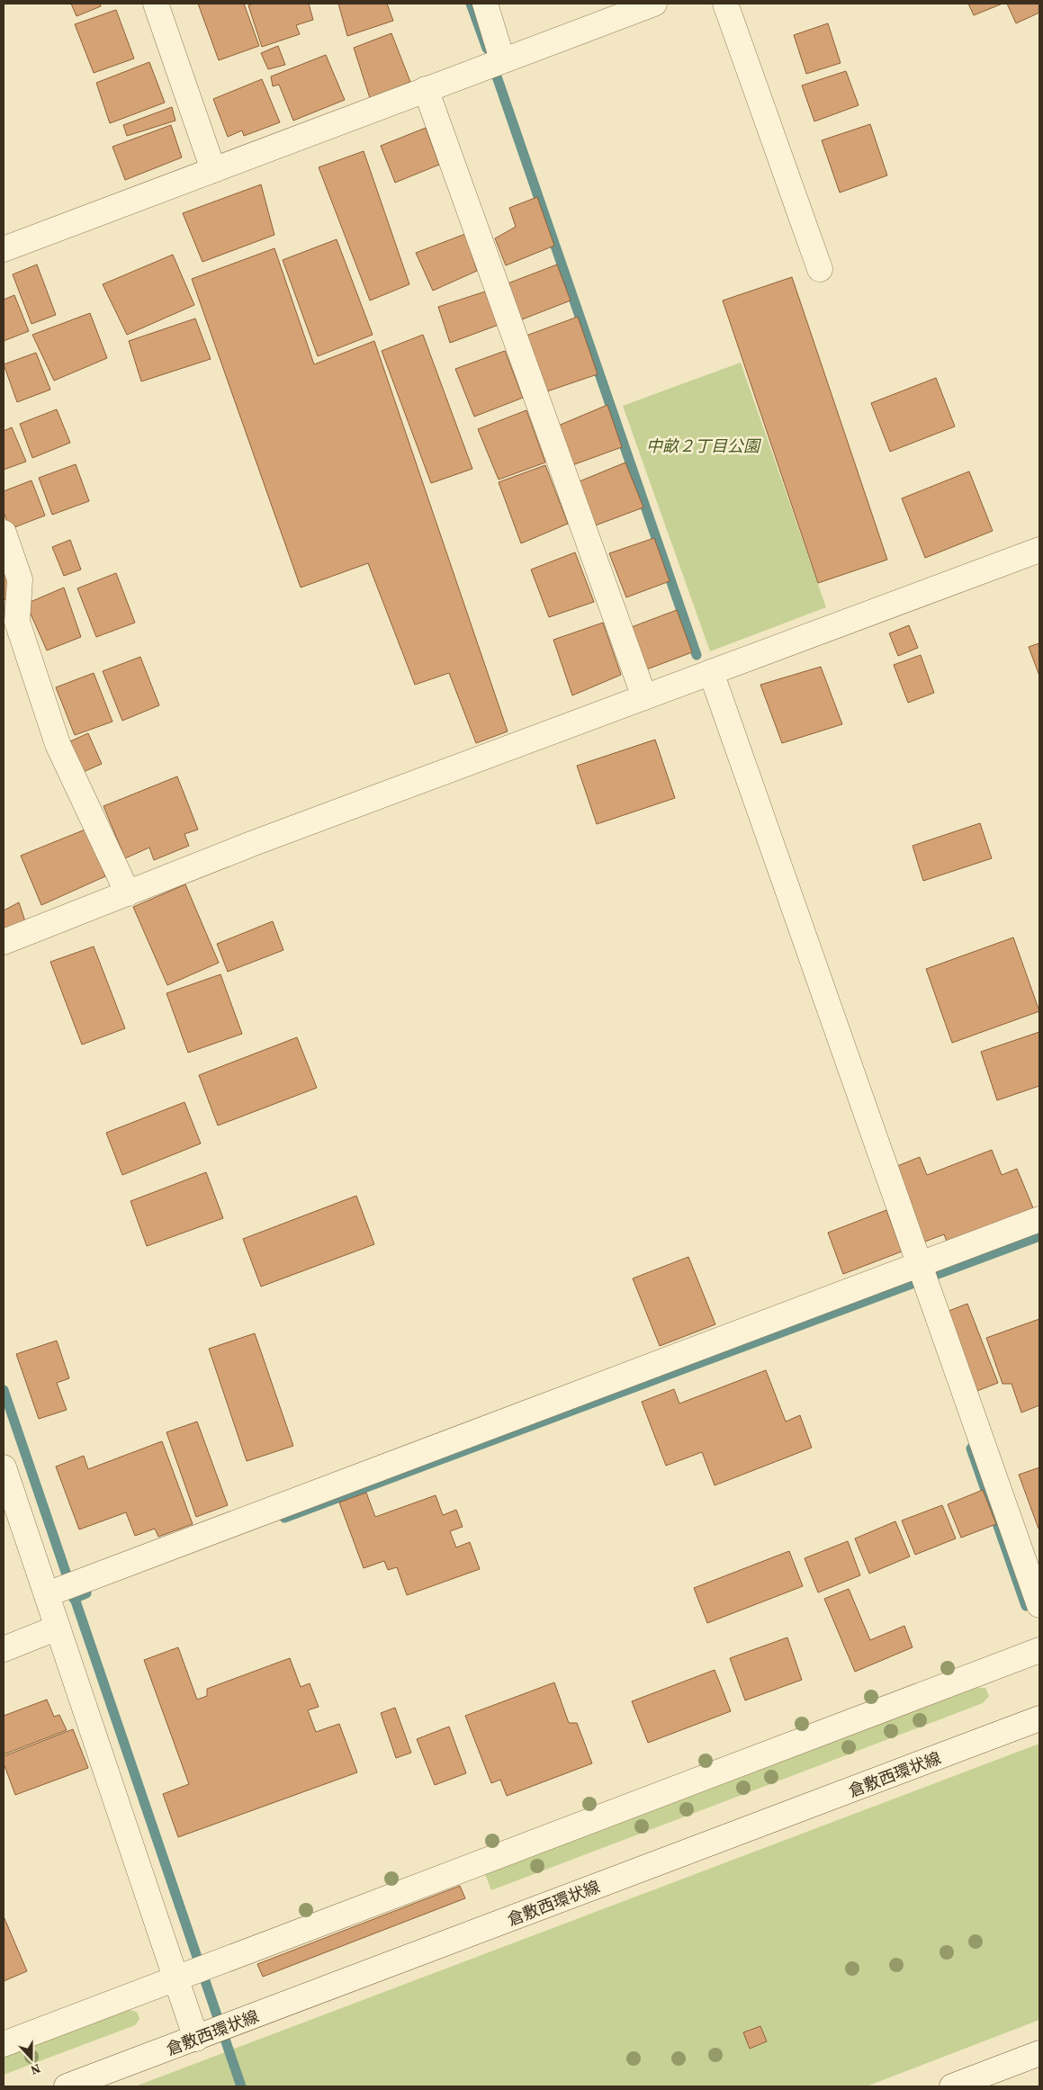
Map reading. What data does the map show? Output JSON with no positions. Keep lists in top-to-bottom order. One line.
{"streets":{"street":["倉敷西環状線"]},"parks":["中畝２丁目公園"],"north":"bottom"}
